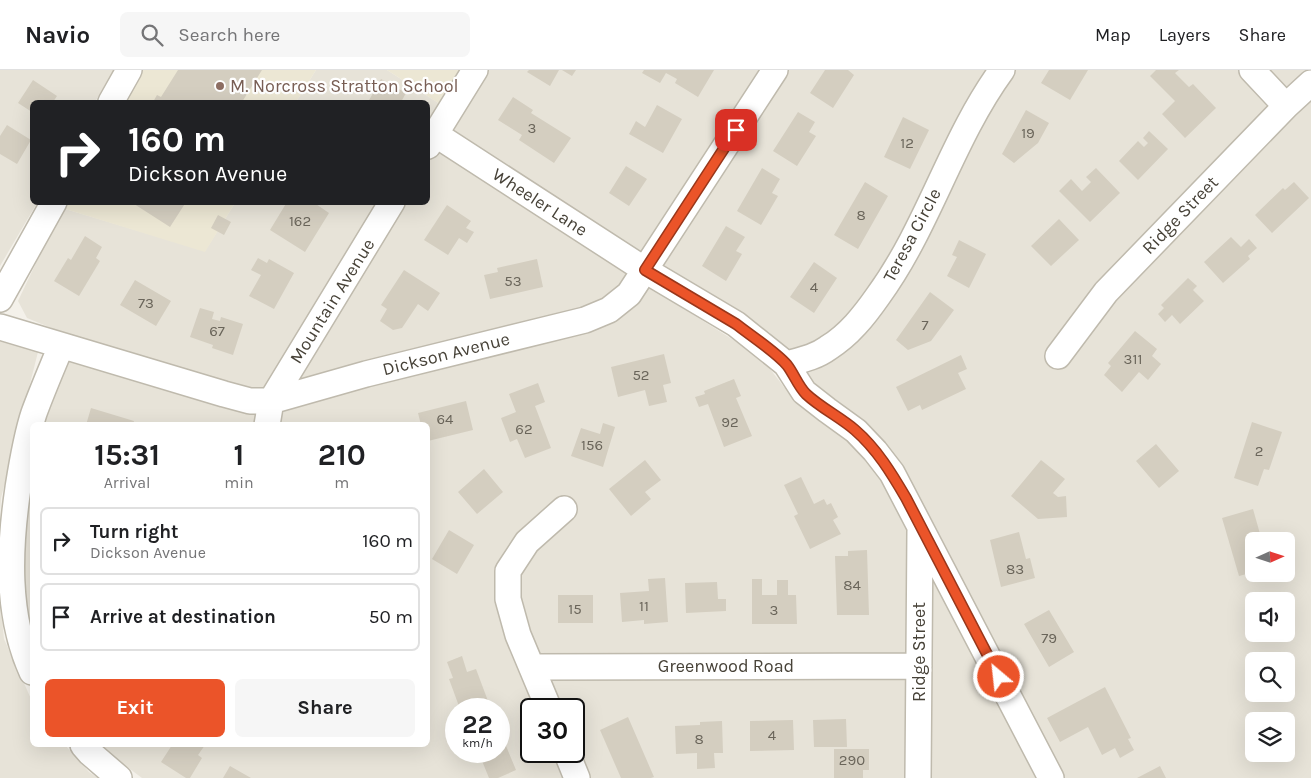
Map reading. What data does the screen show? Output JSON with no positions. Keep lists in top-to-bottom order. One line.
{"streets":{"street":["Wheeler Lane","Ridge Street","Teresa Circle","Mountain Avenue","Dickson Avenue","Greenwood Road"]},"crossings":[["Wheeler Lane","Ridge Street"],["Wheeler Lane","Teresa Circle"],["Wheeler Lane","Dickson Avenue"],["Ridge Street","Greenwood Road"],["Mountain Avenue","Dickson Avenue"]],"places":["M. Norcross Stratton School"],"house_numbers":["3","19","12","8","162","53","4","73","7","67","311","52","64","92","62","156","2","83","84","11","15","3","79","4","8","290"],"north":"right","page":{"header":"Navio","search":"Search here","nav":["Map","Layers","Share"],"turn":["160 m","Dickson Avenue"],"eta":["15:31","Arrival","1","min","210","m"],"list":[{"name":"Turn right","note":"Dickson Avenue","value":"160 m"},{"name":"Arrive at destination","value":"50 m"}],"buttons":["Exit","Share"],"speed":"22 km/h","limit":"30"}}
